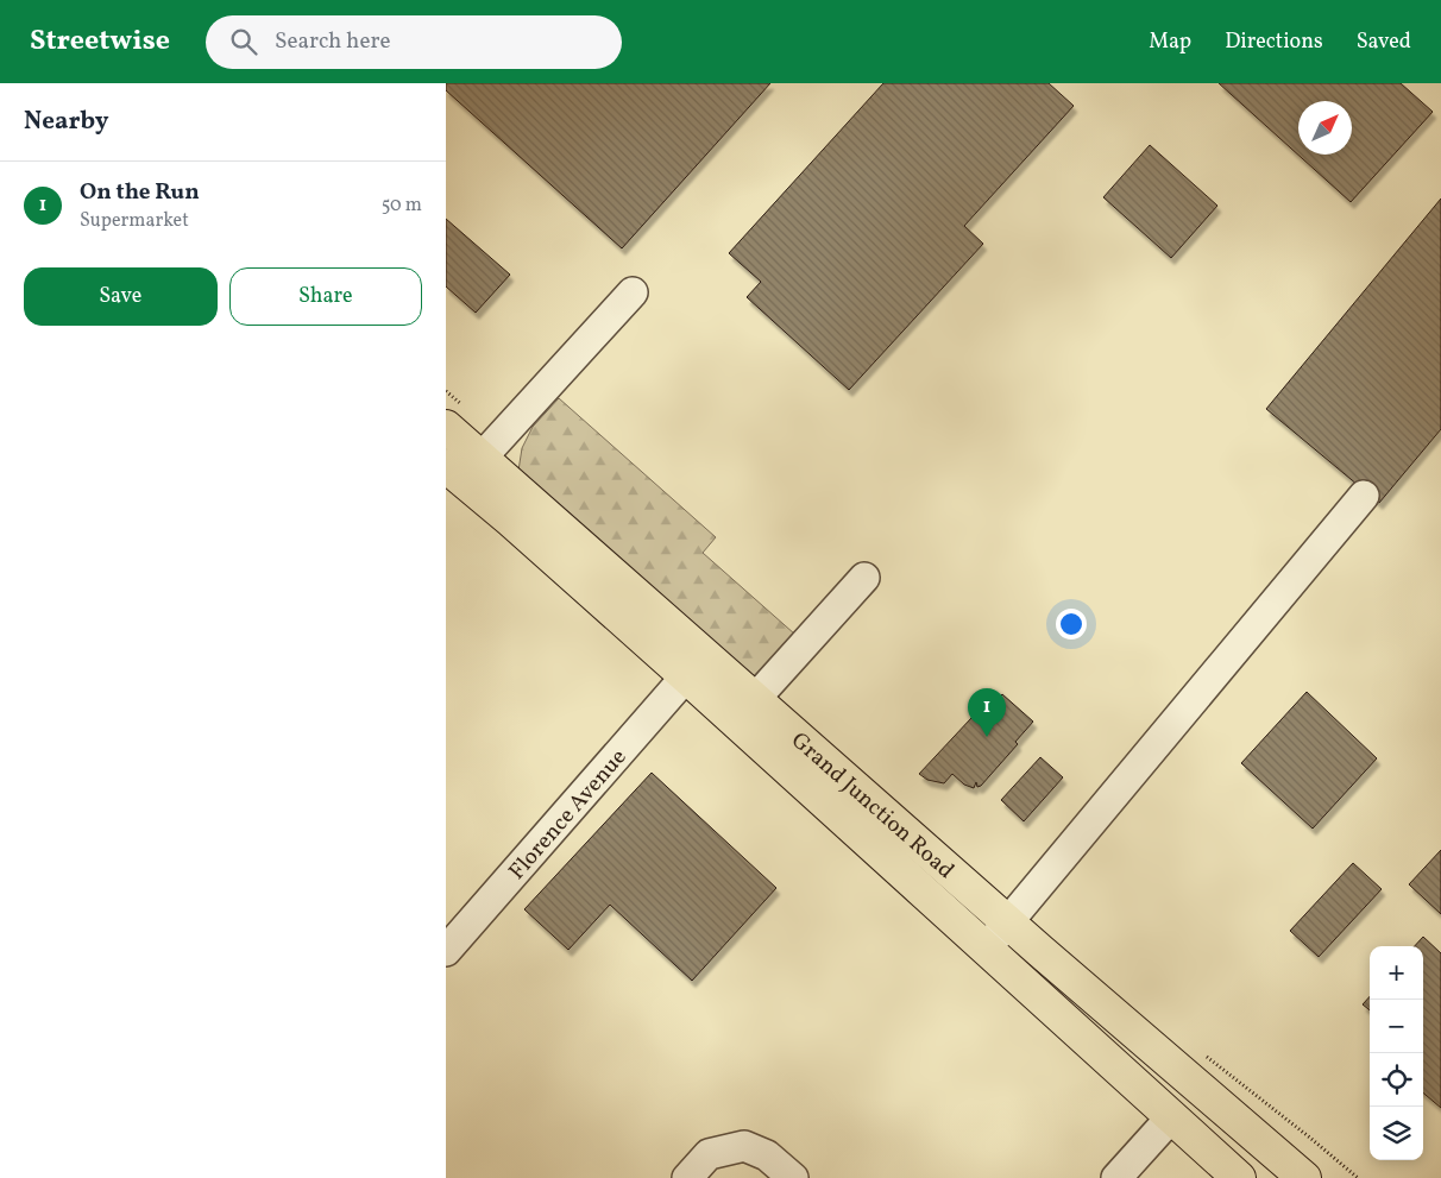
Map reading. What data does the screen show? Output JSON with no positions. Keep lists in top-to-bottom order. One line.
{"streets":{"highway":["Grand Junction Road"],"street":["Florence Avenue"]},"crossings":[["Grand Junction Road","Florence Avenue"]],"north":"top right","page":{"header":"Streetwise","search":"Search here","nav":["Map","Directions","Saved"],"heading":"Nearby","list":[{"mark":"1","name":"On the Run","note":"Supermarket","value":"50 m"}],"buttons":["Save","Share"],"pins":"1","map_buttons":["+","−"]}}
